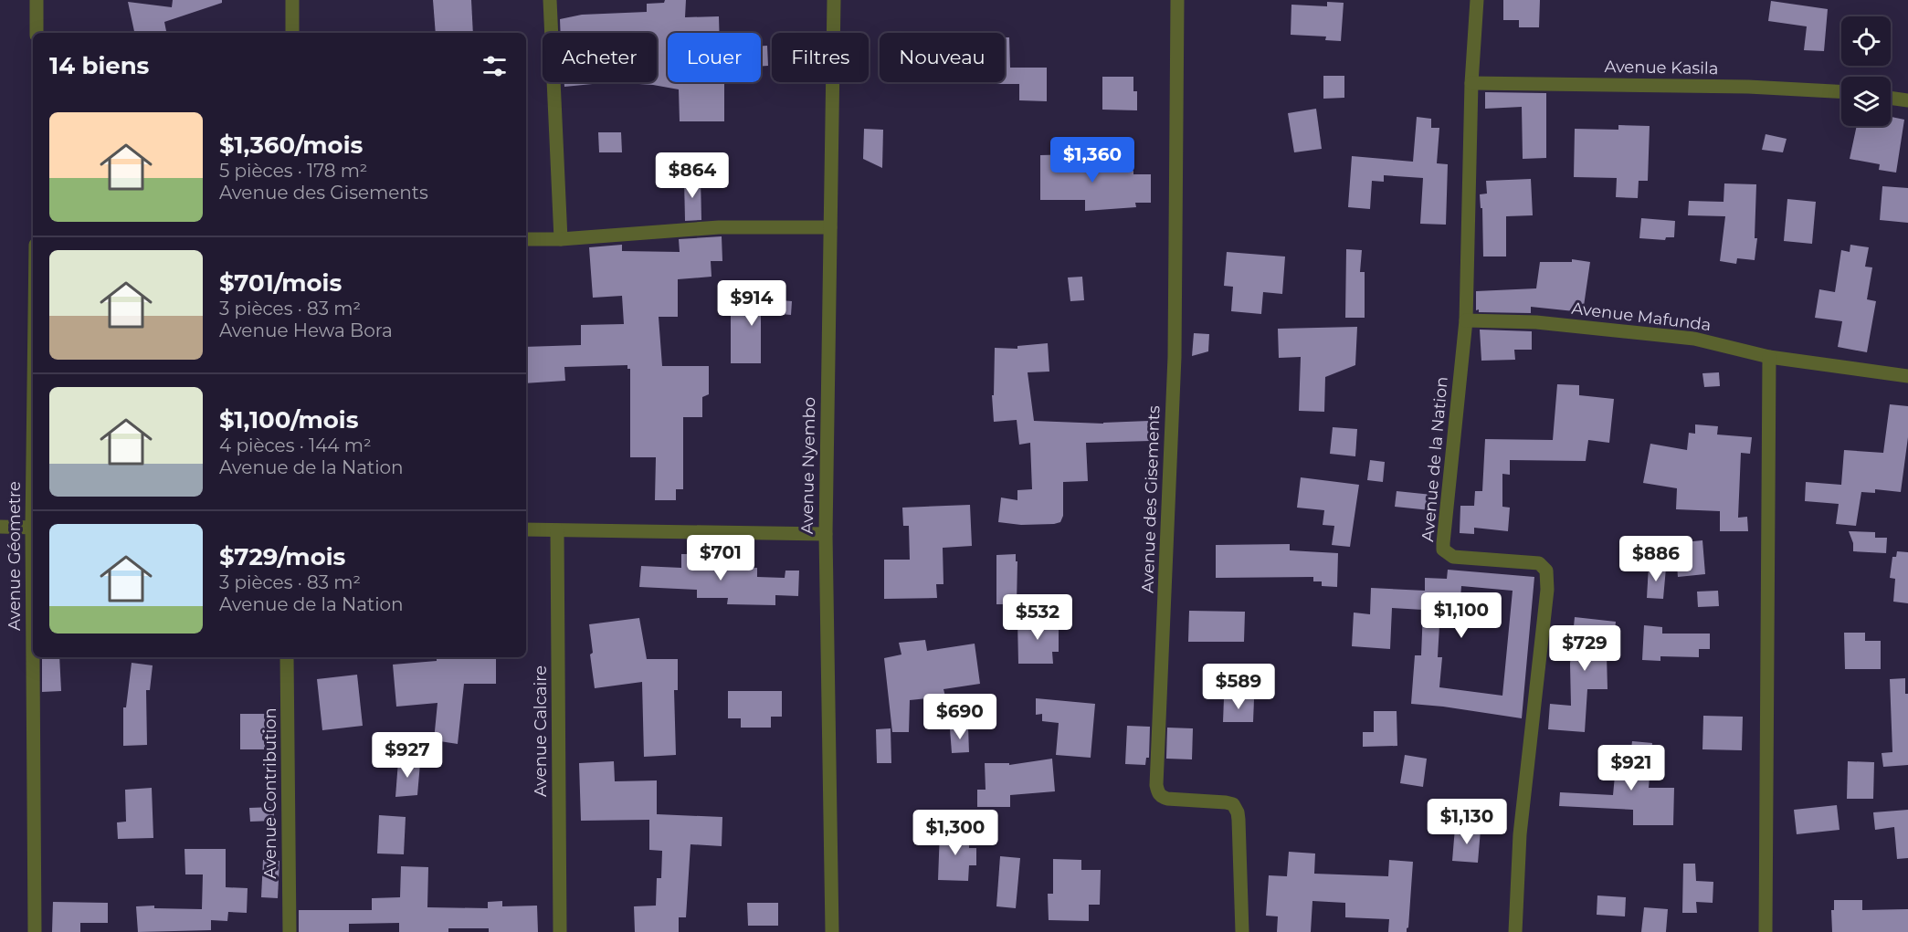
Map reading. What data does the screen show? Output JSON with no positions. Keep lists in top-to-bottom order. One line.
{"streets":{"street":["Avenue Kasila","Avenue Mafunda","Avenue de la Nation","Avenue Nyembo","Avenue des Gisements","Avenue Géometre","Avenue Calcaire","Avenue Contribution"]},"crossings":[["Avenue Kasila","Avenue de la Nation"],["Avenue Mafunda","Avenue de la Nation"]],"page":{"chip":["Acheter","Louer","Filtres","Nouveau"],"heading":"14 biens","list":[{"name":"$1,360/mois","note":"5 pièces · 178 m² · Avenue des Gisements"},{"name":"$701/mois","note":"3 pièces · 83 m² · Avenue Hewa Bora"},{"name":"$1,100/mois","note":"4 pièces · 144 m² · Avenue de la Nation"},{"name":"$729/mois","note":"3 pièces · 83 m² · Avenue de la Nation"}],"price":["$1,360","$864","$914","$701","$886","$1,100","$532","$729","$589","$690","$927","$921","$1,130","$1,300"]}}
